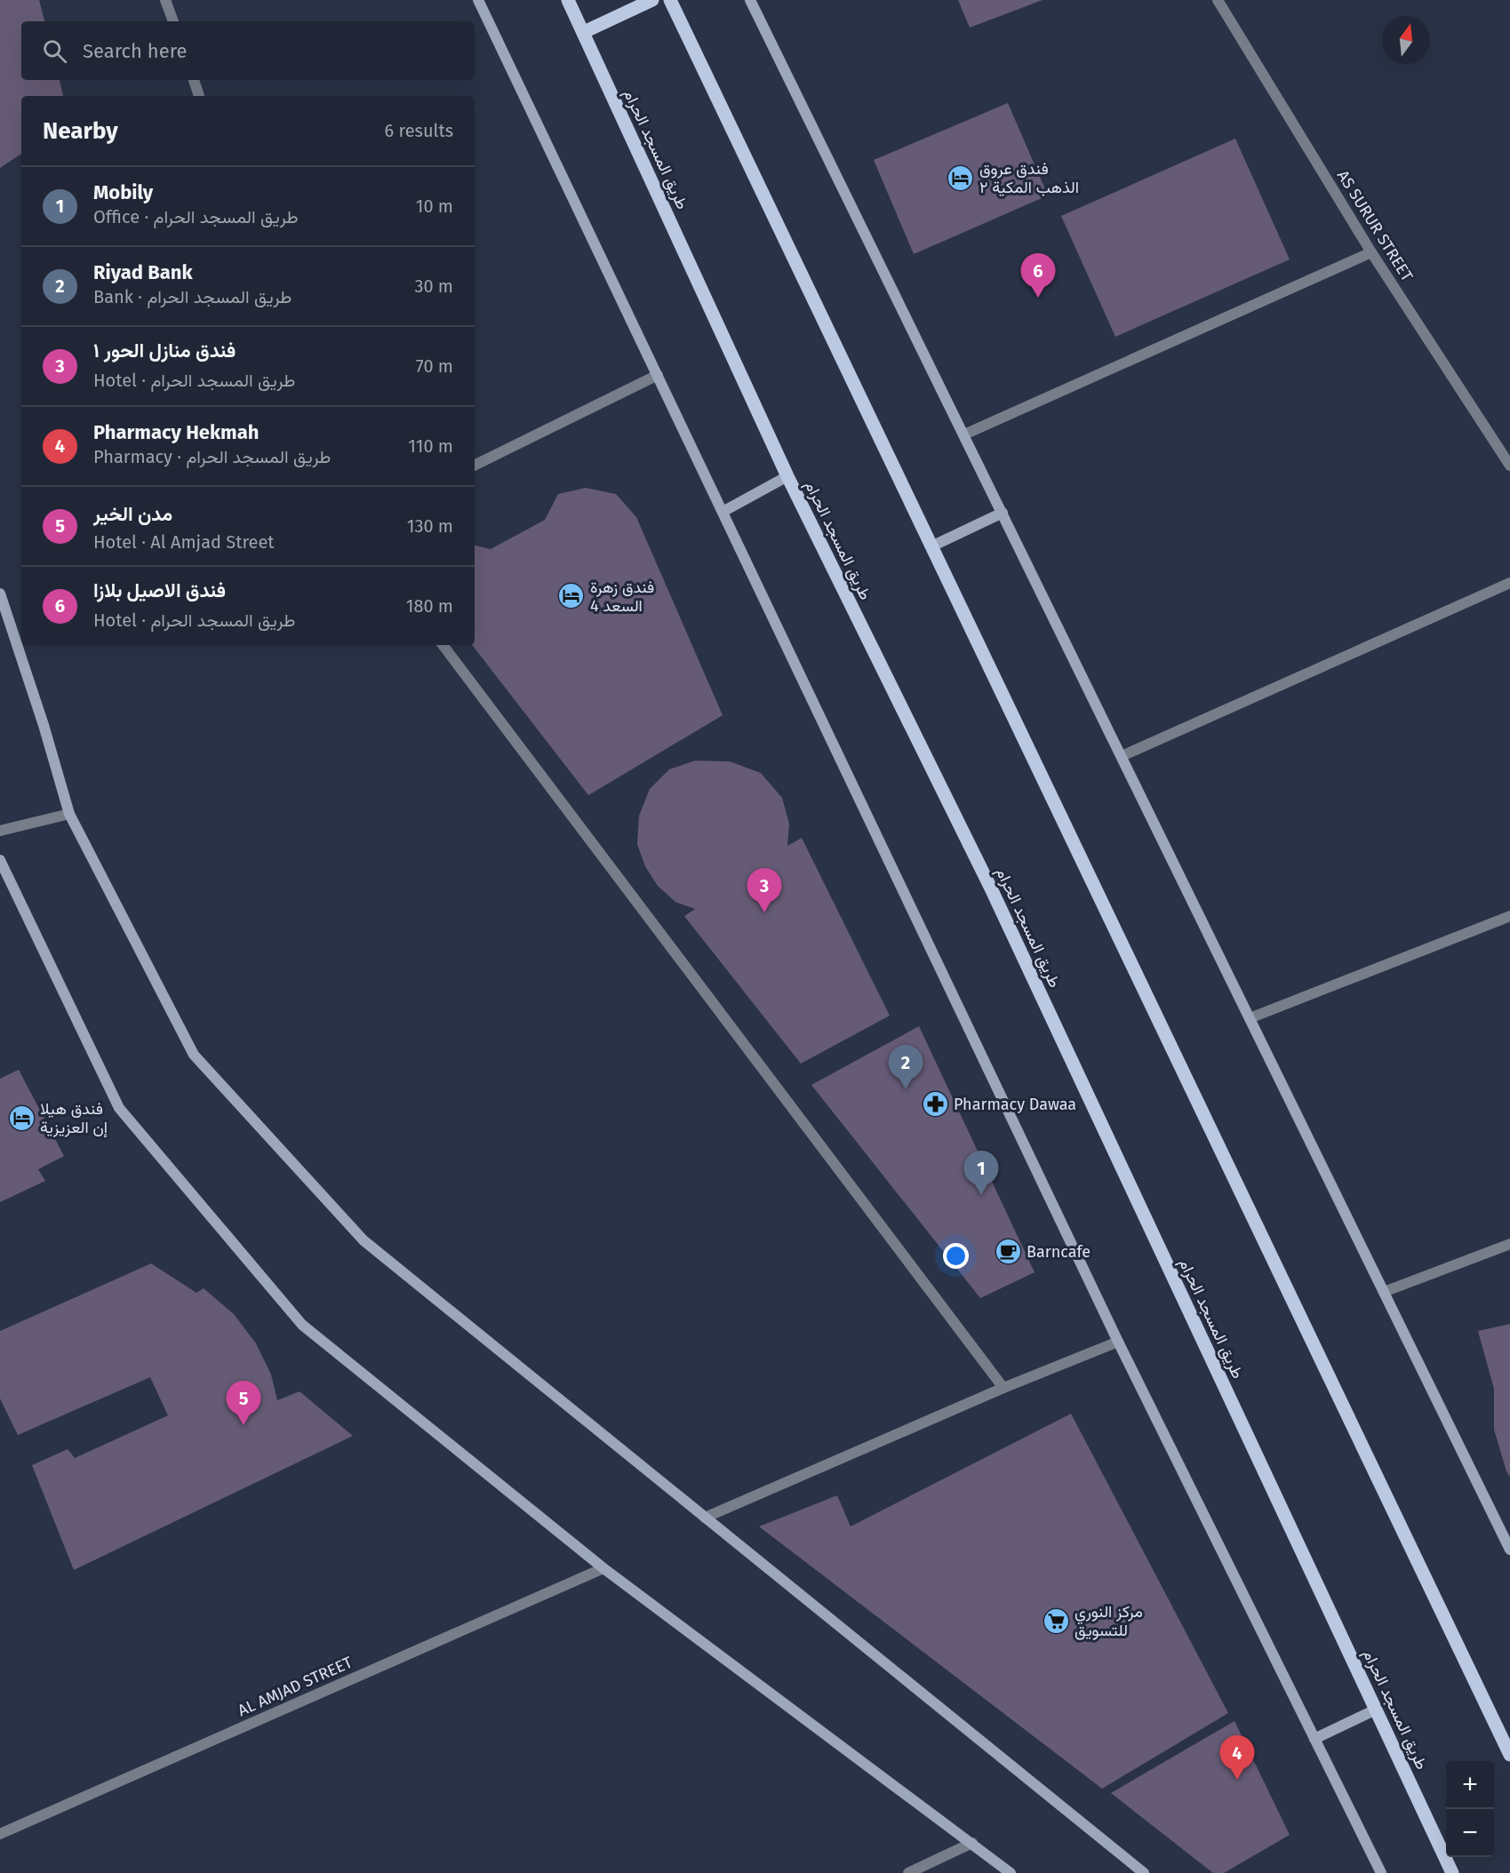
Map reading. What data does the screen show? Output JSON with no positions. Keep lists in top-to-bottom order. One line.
{"streets":{"main road":["طريق المسجد الحرام"],"street":["AS SURUR STREET","AL AMJAD STREET"]},"places":{"hotel":["فندق عروق الذهب المكية ٢","فندق زهرة السعد 4","فندق هيلا إن العزيزية"],"pharmacy":["Pharmacy Dawaa"],"cafe":["Barncafe"],"supermarket":["مركز النوري للتسويق"]},"north":"top","page":{"search":"Search here","heading":["Nearby","6 results"],"list":[{"mark":"1","name":"Mobily","note":"Office · طريق المسجد الحرام","value":"10 m"},{"mark":"2","name":"Riyad Bank","note":"Bank · طريق المسجد الحرام","value":"30 m"},{"mark":"3","name":"فندق منازل الحور ١","note":"Hotel · طريق المسجد الحرام","value":"70 m"},{"mark":"4","name":"Pharmacy Hekmah","note":"Pharmacy · طريق المسجد الحرام","value":"110 m"},{"mark":"5","name":"مدن الخير","note":"Hotel · Al Amjad Street","value":"130 m"},{"mark":"6","name":"فندق الاصيل بلازا","note":"Hotel · طريق المسجد الحرام","value":"180 m"}],"pins":["6","3","2","1","5","4"],"map_buttons":["+","−"]}}
